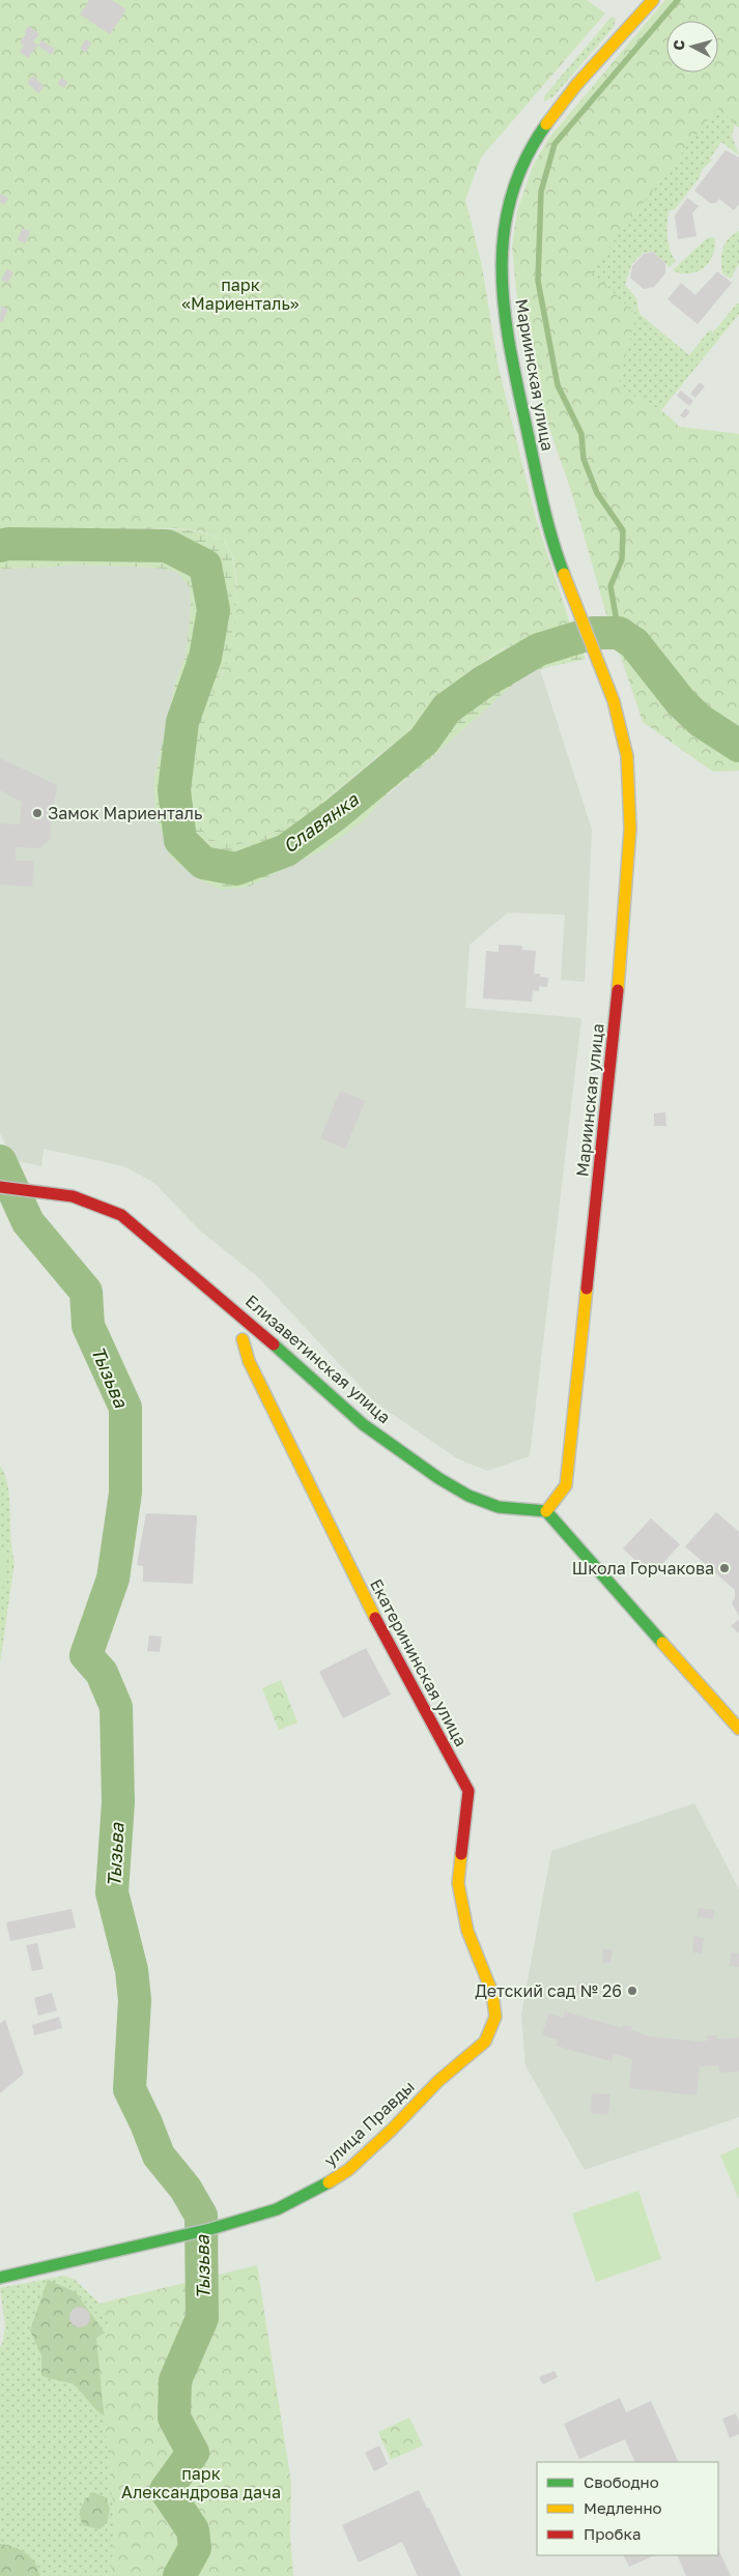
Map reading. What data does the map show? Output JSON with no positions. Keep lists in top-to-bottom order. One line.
{"streets":{"street":["Мариинская улица","Елизаветинская улица","Екатерининская улица","улица Правды"]},"crossings":[["Мариинская улица","Елизаветинская улица"],["Екатерининская улица","улица Правды"]],"water":["Славянка","Тызьва"],"parks":["парк «Мариенталь»","парк Александрова дача"],"places":["Замок Мариенталь","Школа Горчакова","Детский сад № 26"],"legend":["Свободно","Медленно","Пробка"],"north":"left"}
